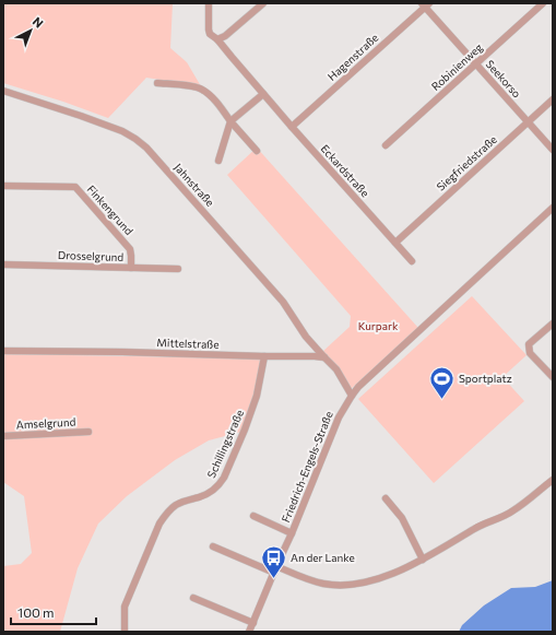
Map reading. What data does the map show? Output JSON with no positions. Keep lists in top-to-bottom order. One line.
{"streets":{"street":["Hagenstraße","Robinienweg","Seekorso","Siegfriedstraße","Eckardstraße","Jahnstraße","Finkengrund","Drosselgrund","Mittelstraße","Amselgrund","Schillingstraße","Friedrich-Engels-Straße"]},"crossings":[["Hagenstraße","Seekorso"],["Hagenstraße","Eckardstraße"],["Robinienweg","Seekorso"],["Seekorso","Siegfriedstraße"],["Siegfriedstraße","Eckardstraße"],["Jahnstraße","Mittelstraße"],["Finkengrund","Drosselgrund"],["Mittelstraße","Schillingstraße"]],"parks":["Kurpark"],"places":{"sports":["Sportplatz"],"bus stop":["An der Lanke"]},"scale_bar":"100 m","north":"top right"}
